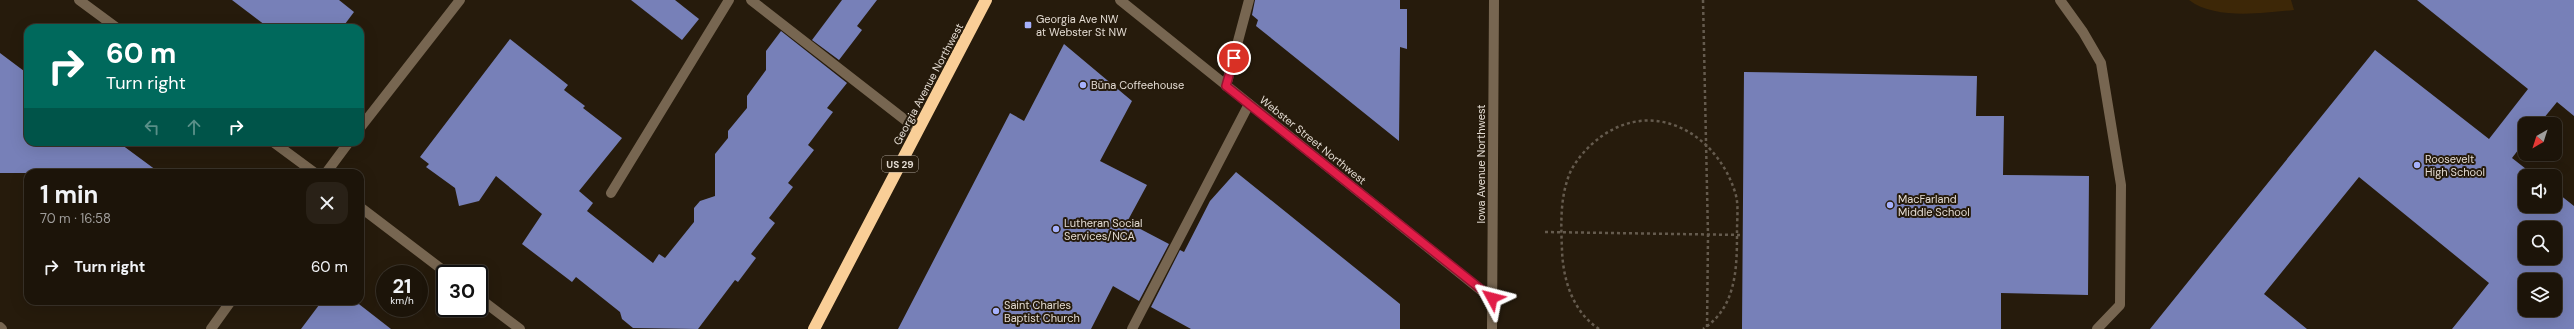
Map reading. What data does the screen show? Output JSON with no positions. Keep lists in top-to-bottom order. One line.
{"streets":{"highway":["Georgia Avenue Northwest","US 29"],"street":["Webster Street Northwest","Iowa Avenue Northwest"]},"crossings":[["Webster Street Northwest","Iowa Avenue Northwest"]],"places":{"transit":["Georgia Ave NW at Webster St NW"],"other":["Büna Coffeehouse","Roosevelt High School","MacFarland Middle School","Lutheran Social Services/NCA","Saint Charles Baptist Church"]},"north":"bottom left","page":{"turn":["60 m","Turn right"],"heading":["1 min","70 m · 16:58"],"list":[{"name":"Turn right","value":"60 m"}],"speed":"21 km/h","limit":"30"}}
